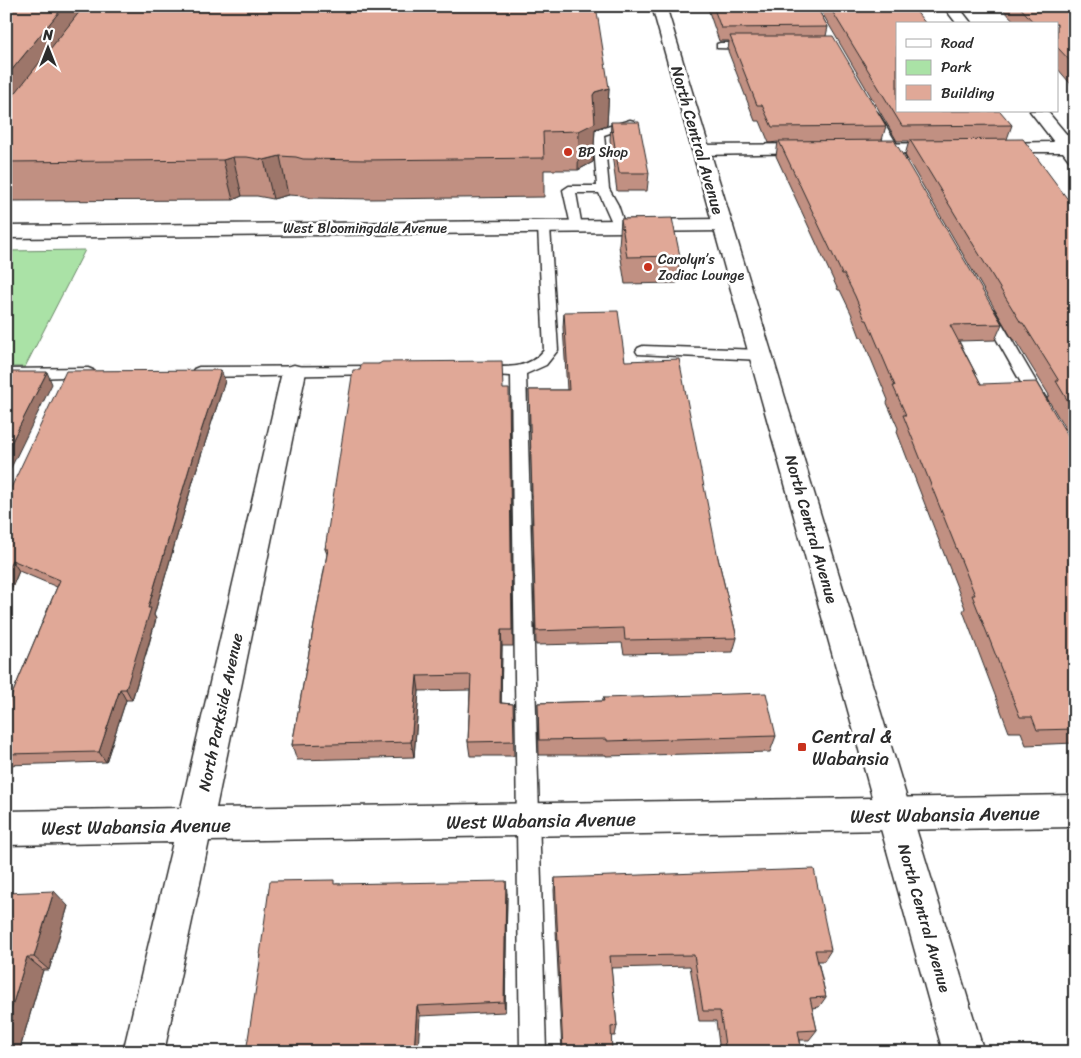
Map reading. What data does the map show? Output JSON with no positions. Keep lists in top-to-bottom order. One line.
{"streets":{"street":["North Central Avenue","West Bloomingdale Avenue","North Parkside Avenue","West Wabansia Avenue"]},"crossings":[["North Central Avenue","West Bloomingdale Avenue"],["North Central Avenue","West Wabansia Avenue"],["North Parkside Avenue","West Wabansia Avenue"]],"places":{"other":["BP Shop","Carolyn’s Zodiac Lounge"],"transit":["Central & Wabansia"]},"legend":["Road","Park","Building"],"north":"top"}
